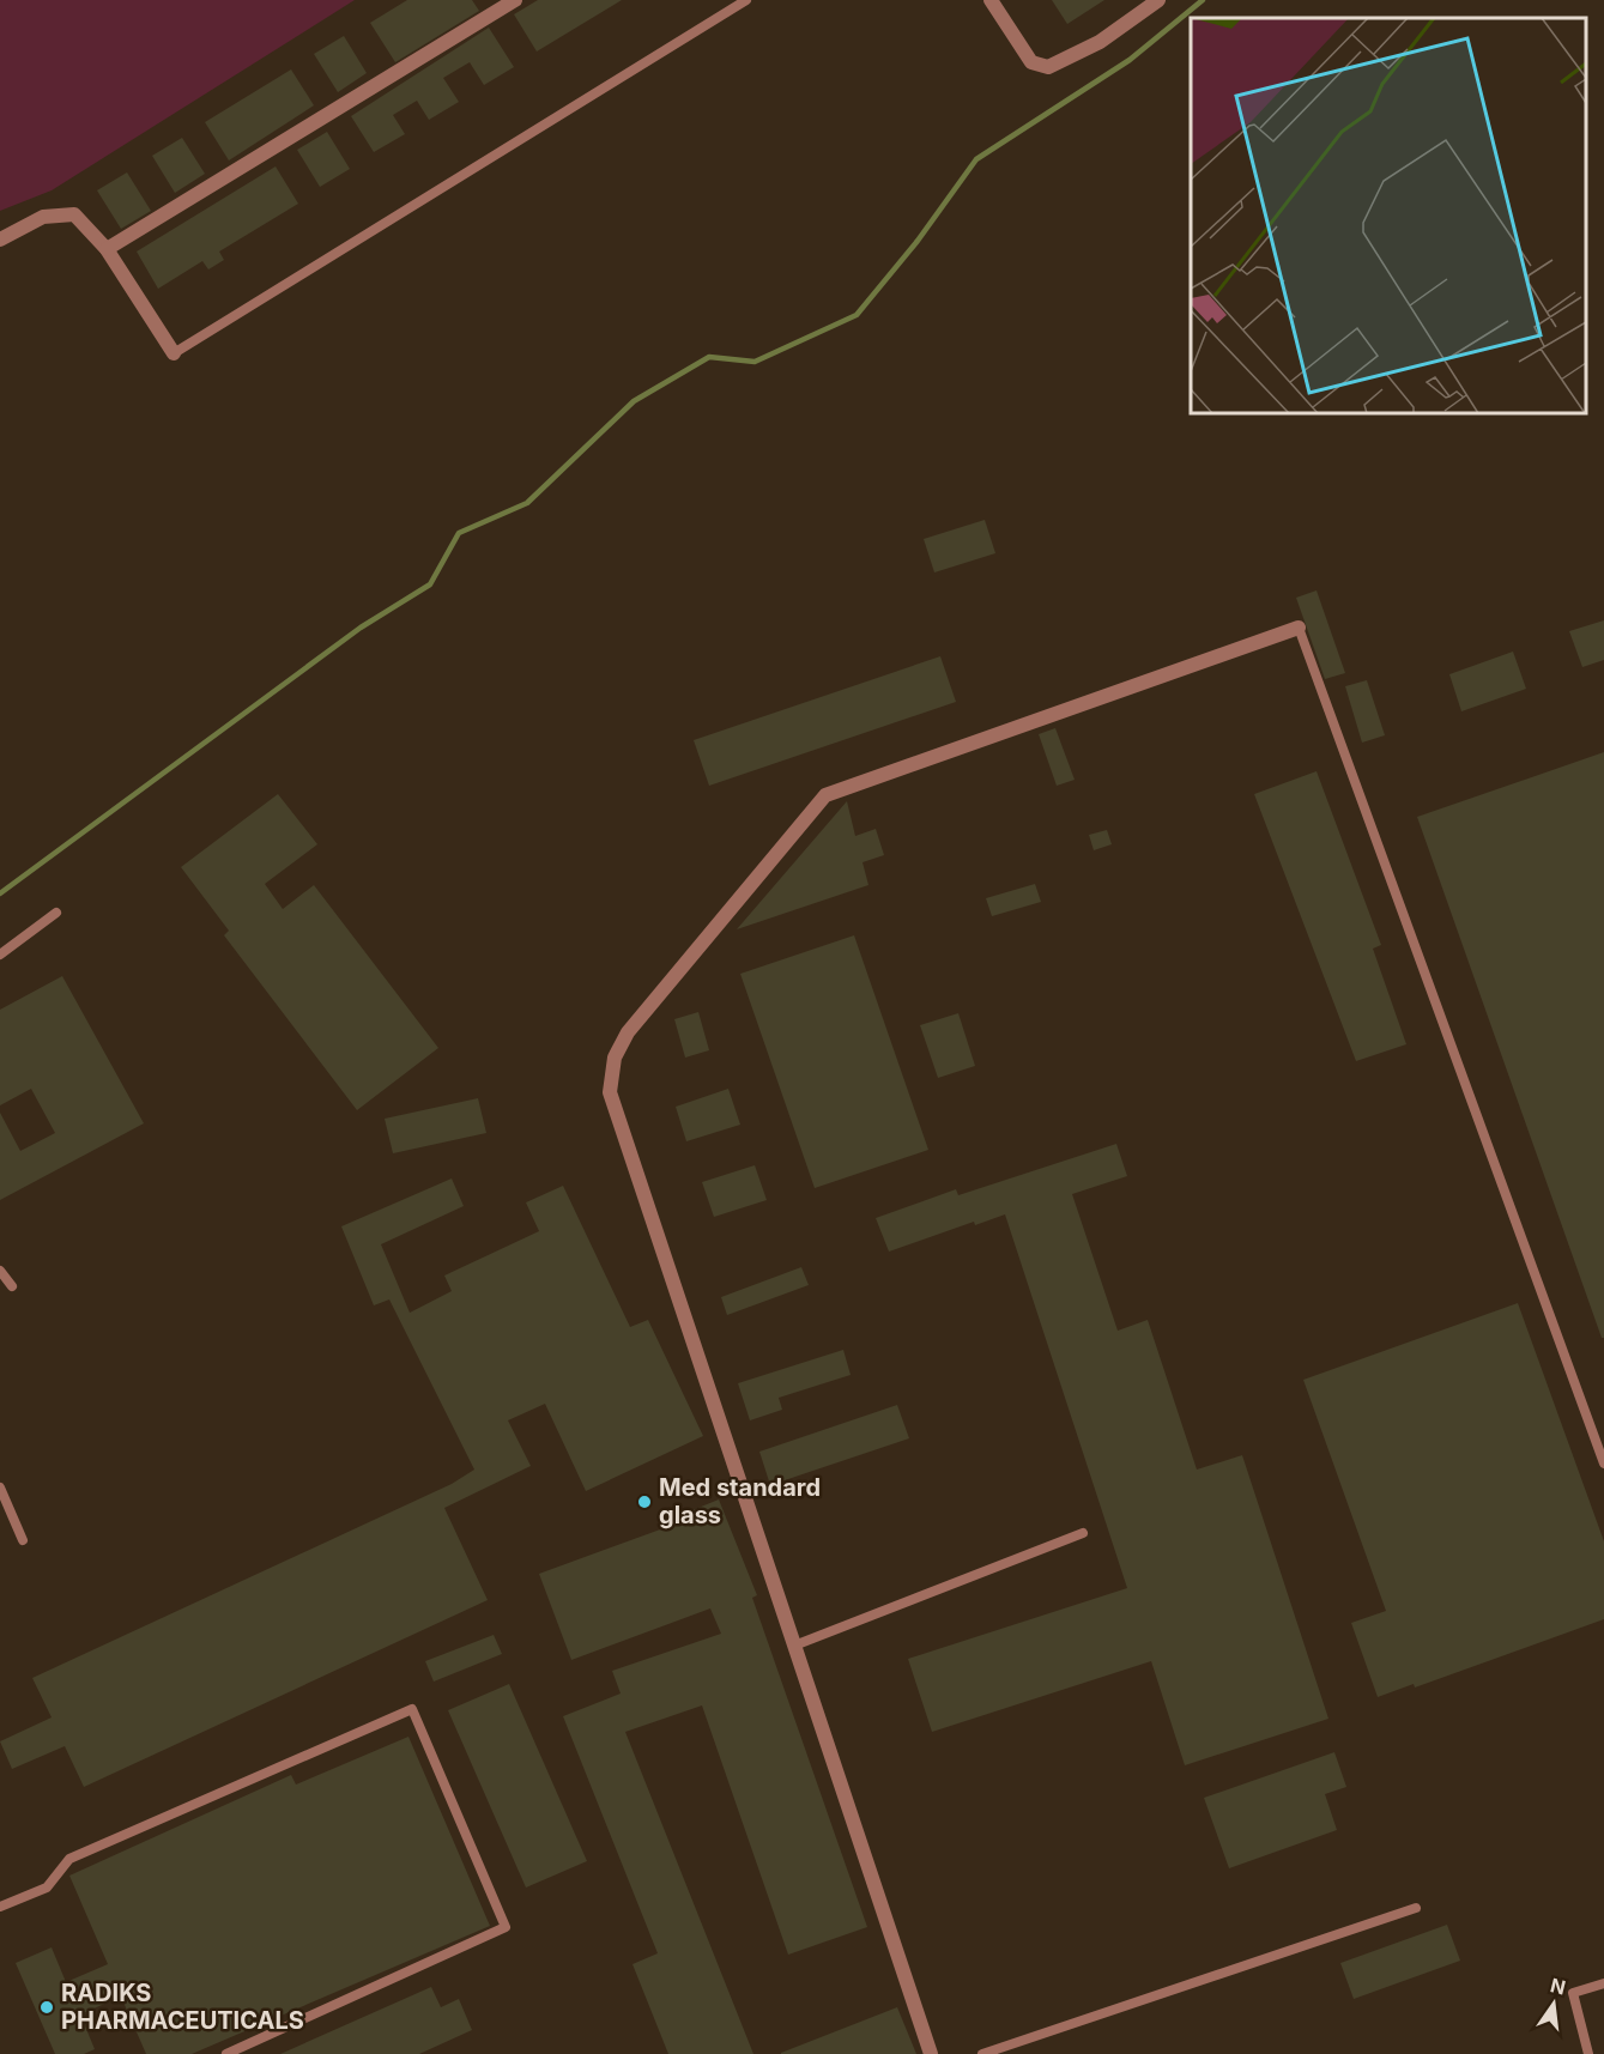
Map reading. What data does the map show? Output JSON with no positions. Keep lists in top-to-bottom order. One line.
{"places":["Med standard glass","RADIKS PHARMACEUTICALS"],"north":"top"}
